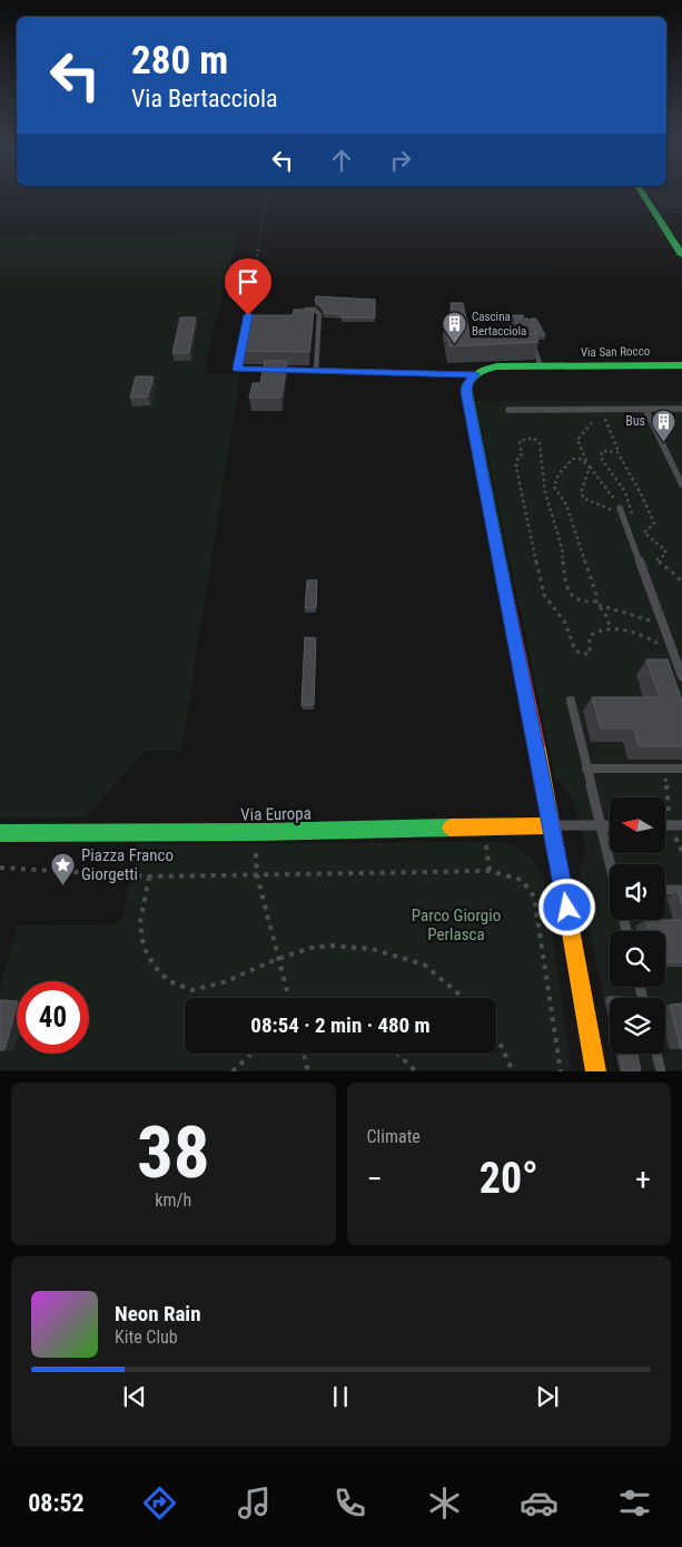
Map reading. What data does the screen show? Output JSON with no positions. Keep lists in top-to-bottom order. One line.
{"streets":{"street":["Via San Rocco","Via Europa"]},"parks":["Parco Giorgio Perlasca"],"places":{"building":["Cascina Bertacciola","Bus"],"place":["Piazza Franco Giorgetti"]},"north":"left","page":{"turn":["280 m","Via Bertacciola"],"limit":"40","trip":"08:54 · 2 min · 480 m","tile":[["38","km/h"],"Climate"],"heat":["−","20°","+"],"song":["Neon Rain","Kite Club"],"tabs":"08:52"}}
